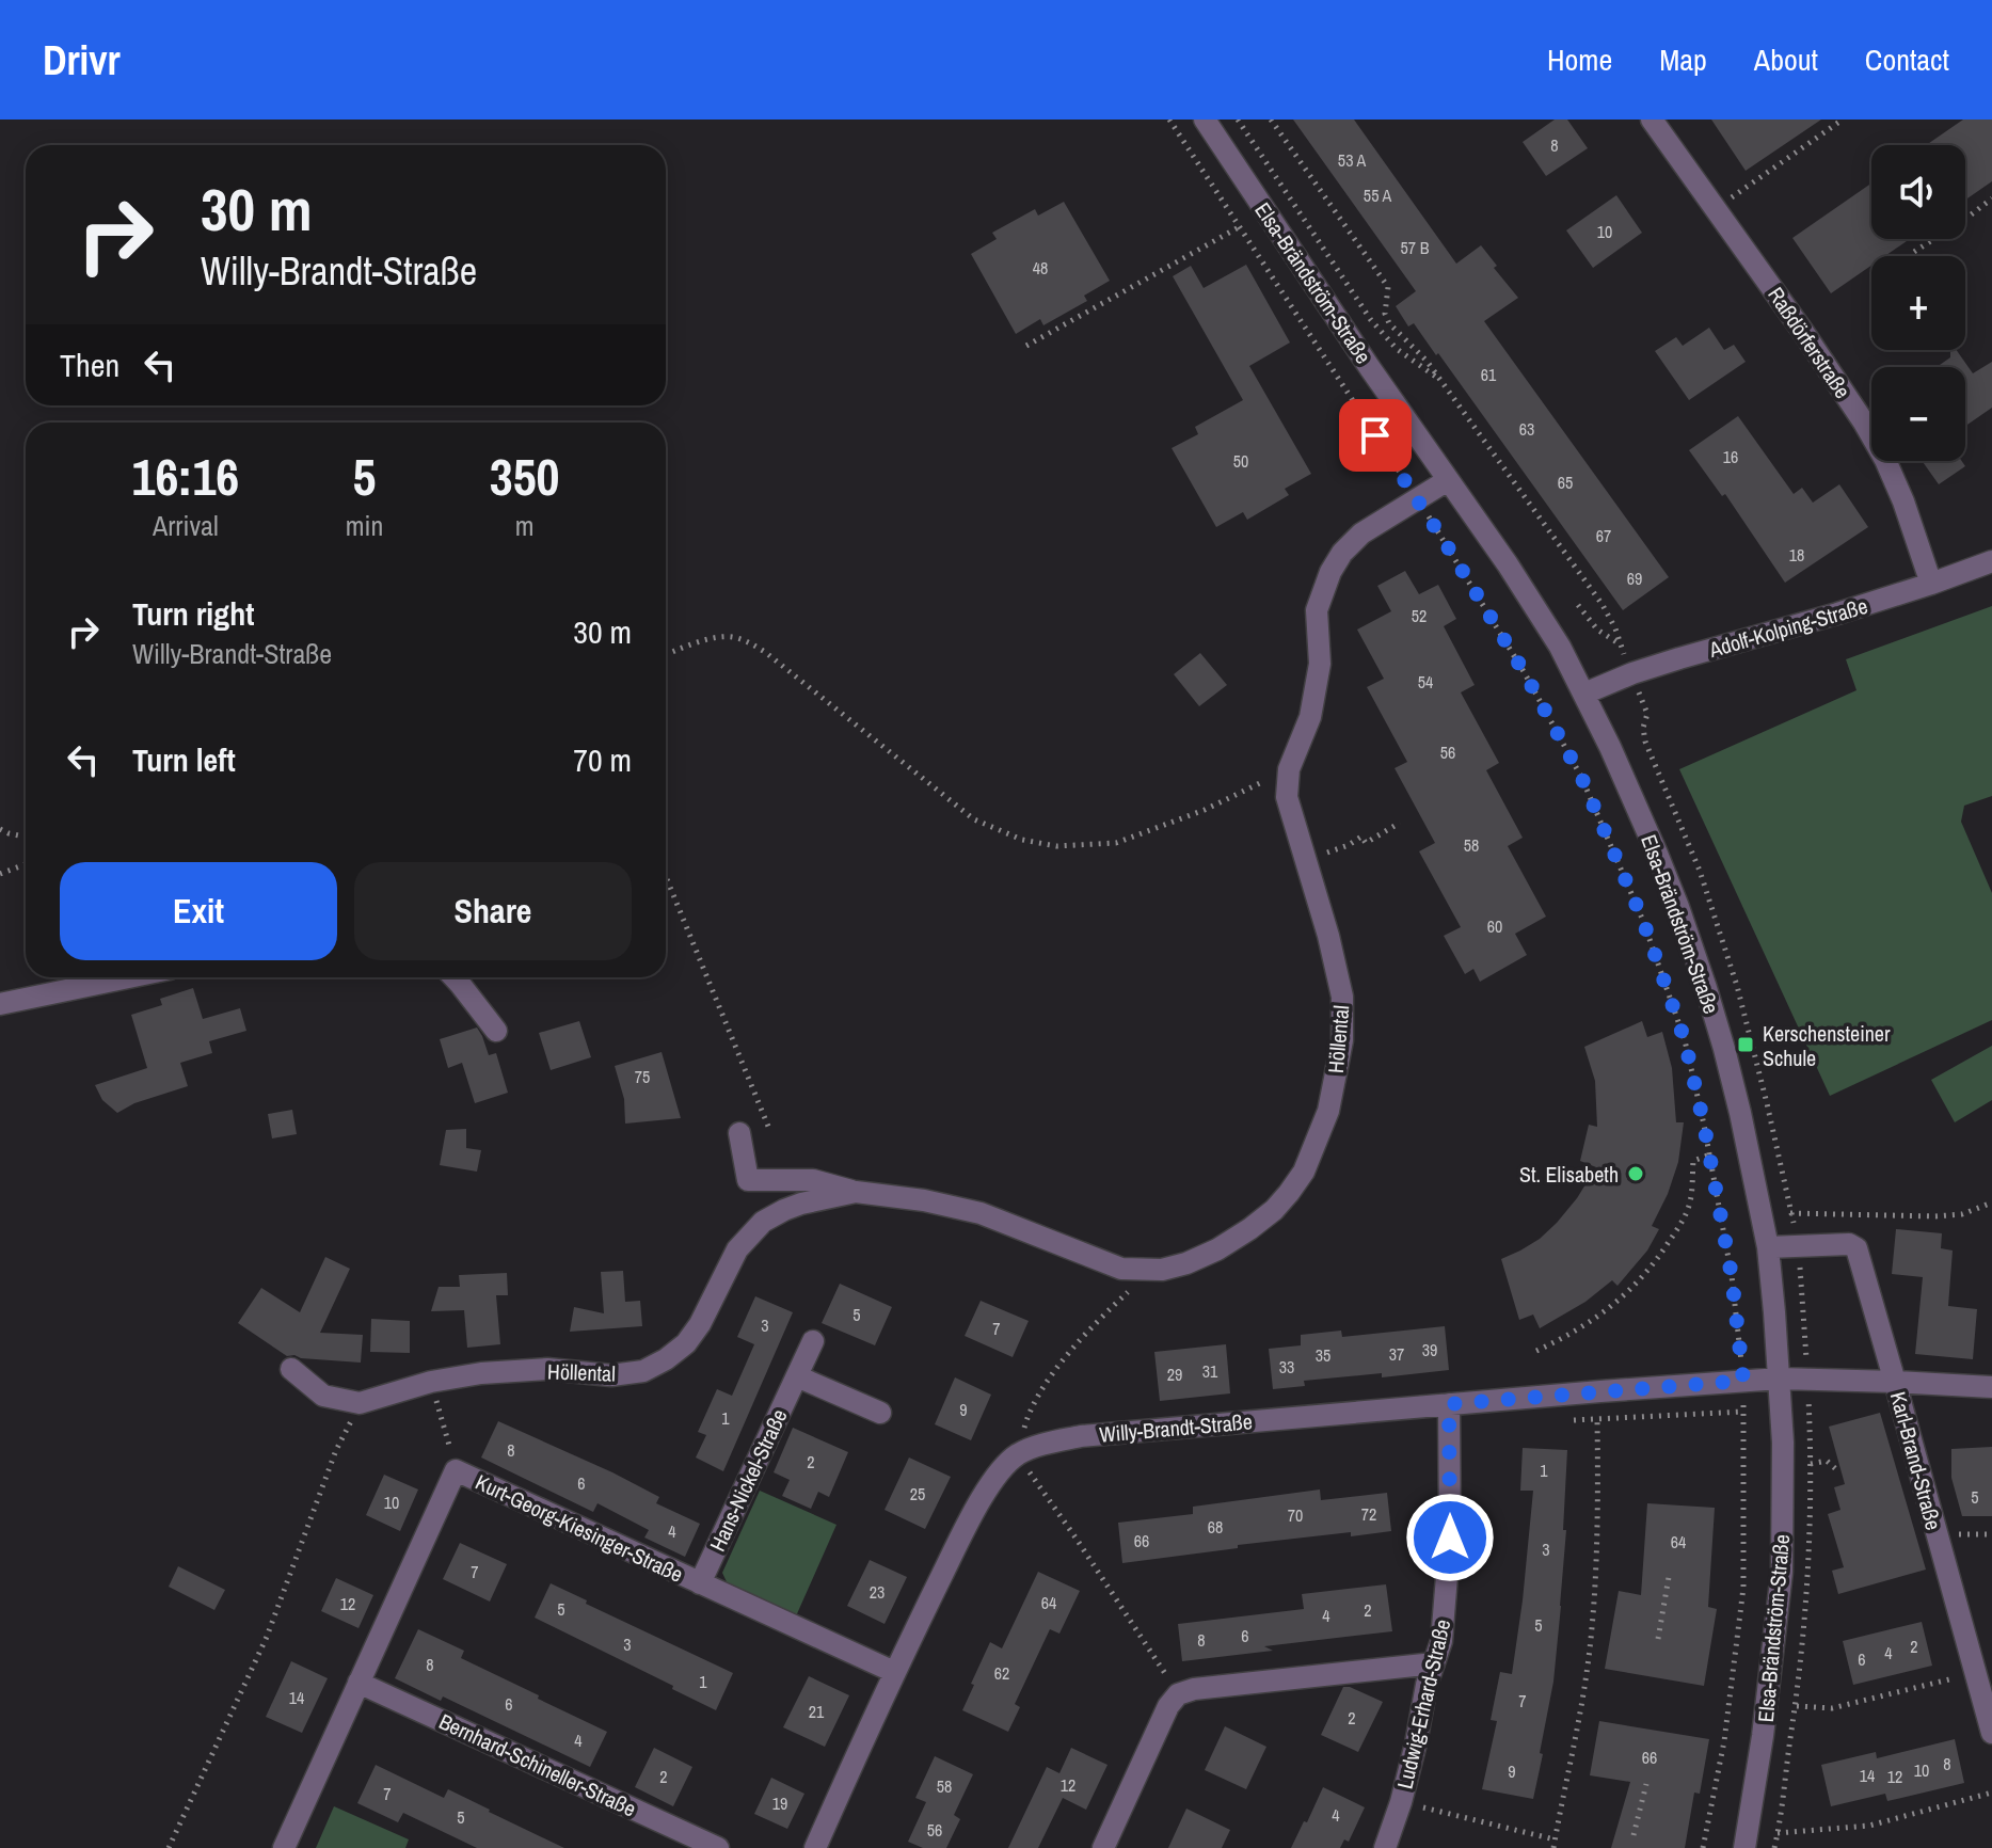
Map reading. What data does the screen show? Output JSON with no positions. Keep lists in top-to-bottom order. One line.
{"streets":{"street":["Elsa-Brändström-Straße","Raßdörferstraße","Adolf-Kolping-Straße","Höllental","Willy-Brandt-Straße","Karl-Brand-Straße","Hans-Nickel-Straße","Kurt-Georg-Kiesinger-Straße","Ludwig-Erhard-Straße","Bernhard-Schineller-Straße"]},"crossings":[["Elsa-Brändström-Straße","Adolf-Kolping-Straße"],["Elsa-Brändström-Straße","Höllental"],["Elsa-Brändström-Straße","Willy-Brandt-Straße"],["Elsa-Brändström-Straße","Karl-Brand-Straße"],["Raßdörferstraße","Adolf-Kolping-Straße"],["Willy-Brandt-Straße","Karl-Brand-Straße"],["Willy-Brandt-Straße","Kurt-Georg-Kiesinger-Straße"],["Willy-Brandt-Straße","Ludwig-Erhard-Straße"],["Hans-Nickel-Straße","Kurt-Georg-Kiesinger-Straße"],["Kurt-Georg-Kiesinger-Straße","Bernhard-Schineller-Straße"]],"places":{"transit":["Kerschensteiner Schule"],"other":["St. Elisabeth"]},"house_numbers":["8","53 A","55 A","10","57 B","48","61","63","16","50","65","67","18","69","52","54","56","58","60","75","5","3","7","39","37","35","33","31","29","9","1","8","2","1","6","25","5","10","72","70","68","4","66","64","3","7","23","64","12","5","2","4","5","6","8","3","2","4","6","8","62","1","14","7","6","21","2","4","66","8","10","9","14","2","12","12","58","7","19","4","5","56"],"page":{"header":"Drivr","nav":["Home","Map","About","Contact"],"map_buttons":["+","−"],"turn":["30 m","Willy-Brandt-Straße"],"then":"Then","eta":["16:16","Arrival","5","min","350","m"],"list":[{"name":"Turn right","note":"Willy-Brandt-Straße","value":"30 m"},{"name":"Turn left","value":"70 m"}],"buttons":["Exit","Share"]}}
